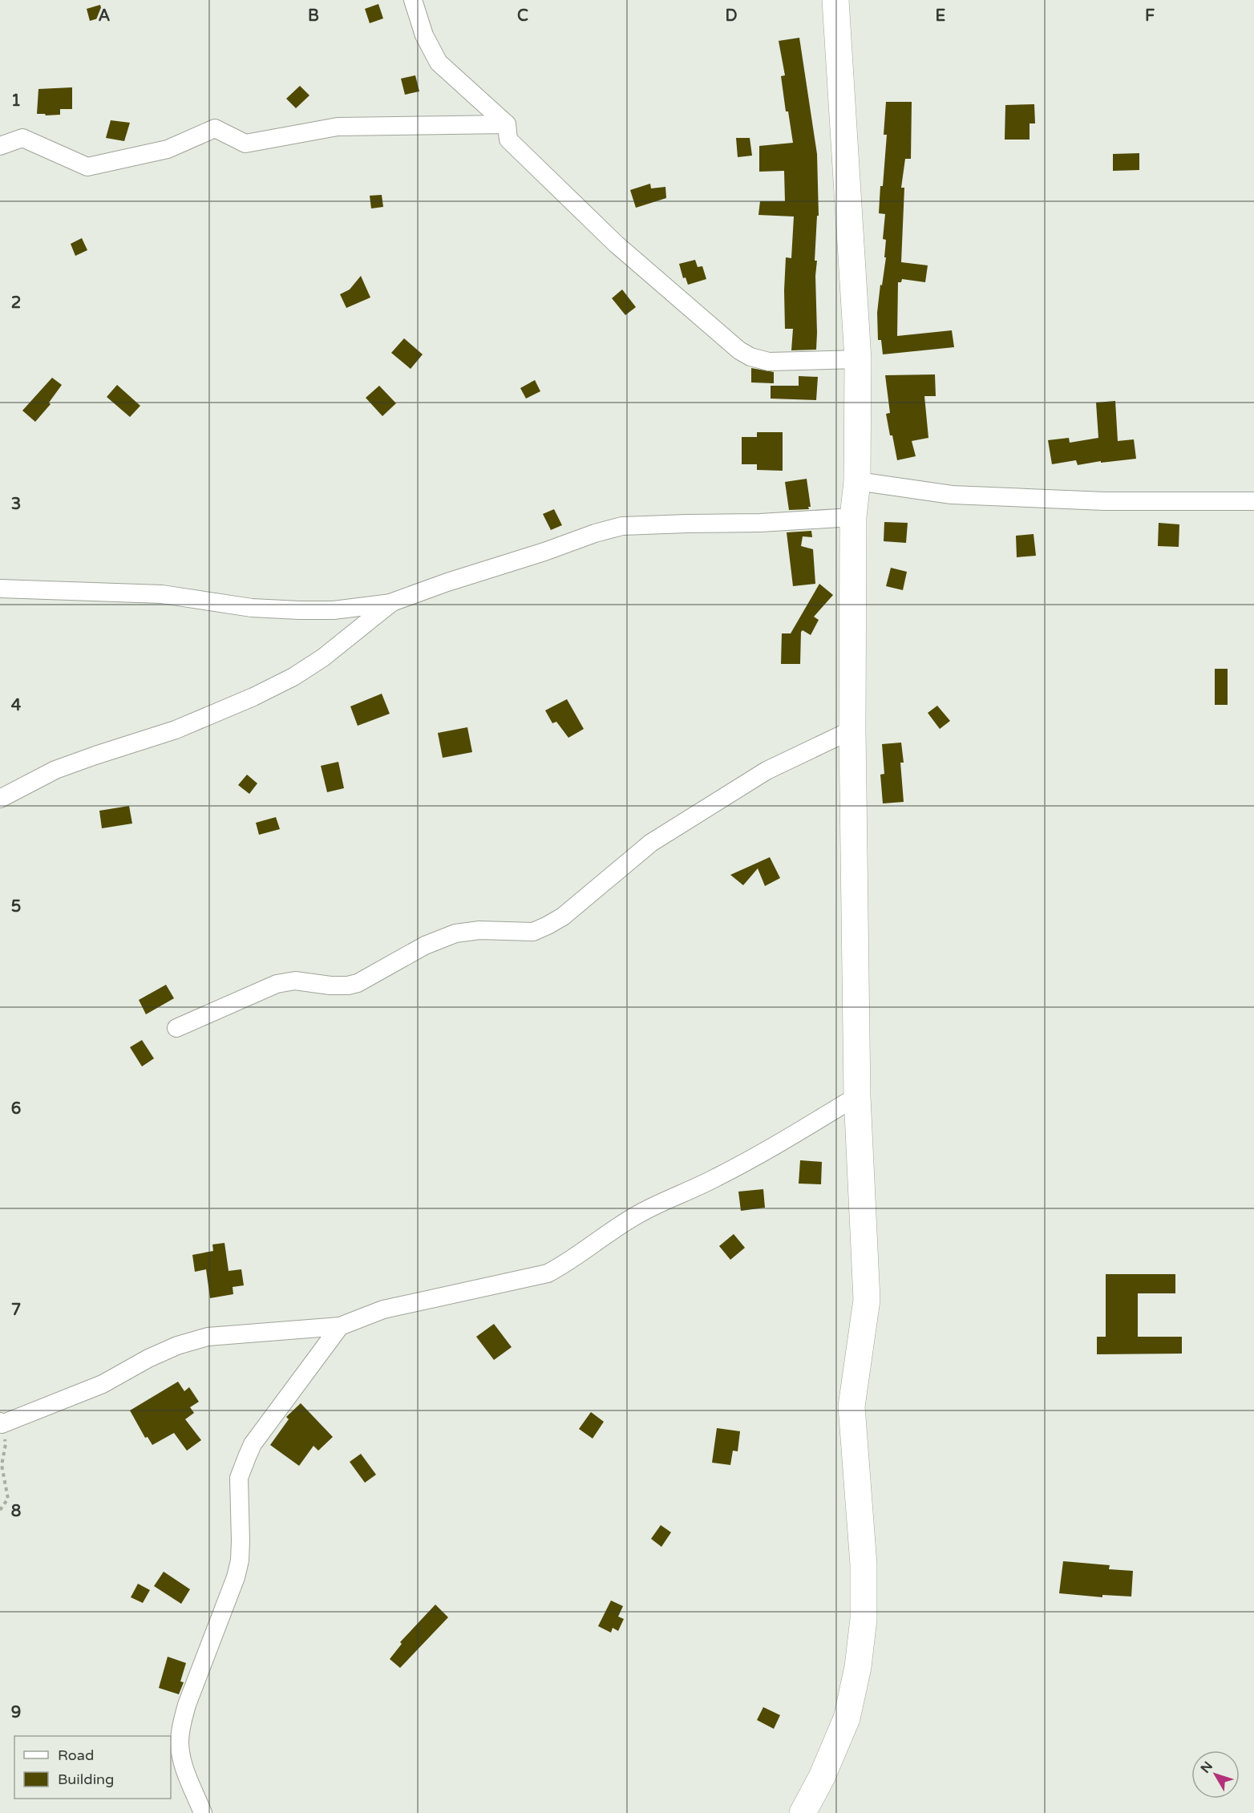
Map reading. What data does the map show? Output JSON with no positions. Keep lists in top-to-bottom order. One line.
{"legend":["Road","Building"],"north":"top left","grid":{"columns":["A","B","C","D","E","F"],"rows":["1","2","3","4","5","6","7","8","9"]}}
